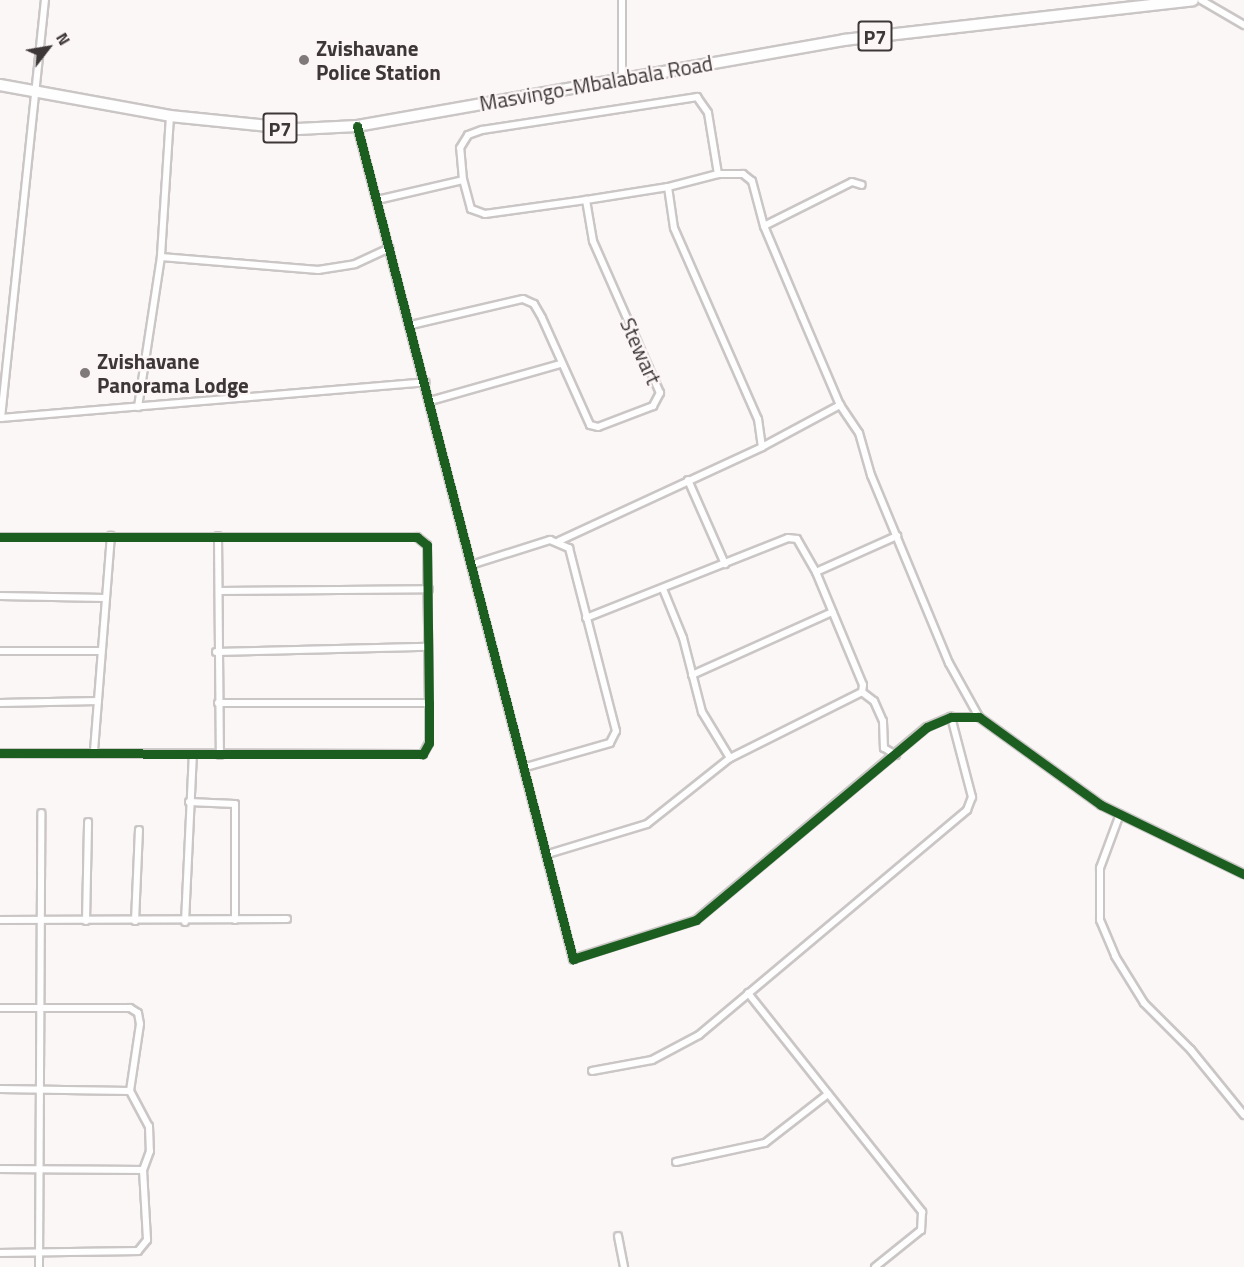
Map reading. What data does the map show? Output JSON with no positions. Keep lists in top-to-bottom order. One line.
{"streets":{"highway":["P7","Masvingo-Mbalabala Road"],"street":["Stewart"]},"places":["Zvishavane Police Station","Zvishavane Panorama Lodge"],"north":"top right"}
